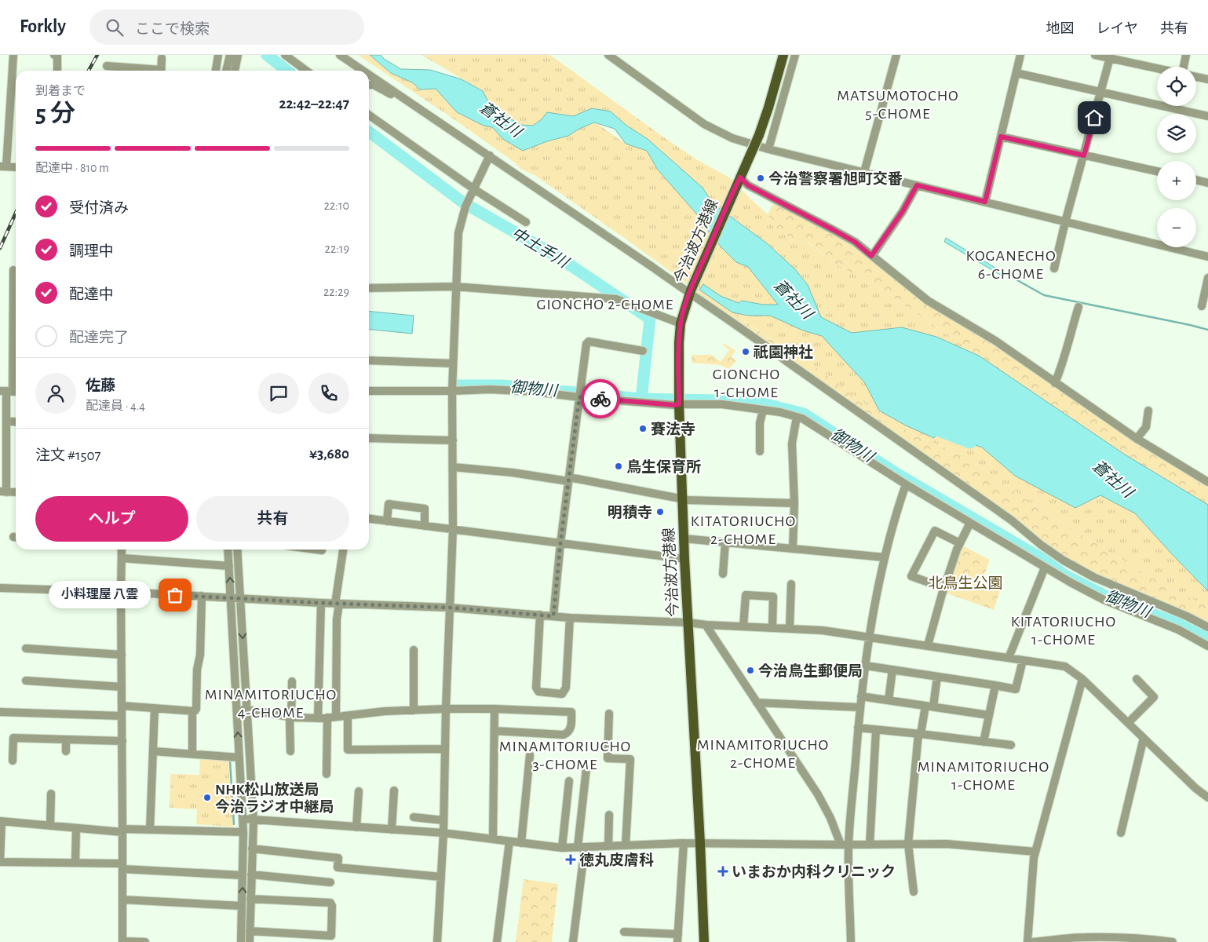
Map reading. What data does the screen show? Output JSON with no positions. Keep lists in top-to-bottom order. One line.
{"streets":{"main road":["今治波方港線"]},"districts":["MATSUMOTOCHO 5-CHOME","KOGANECHO 6-CHOME","GIONCHO 2-CHOME","GIONCHO 1-CHOME","KITATORIUCHO 2-CHOME","KITATORIUCHO 1-CHOME","MINAMITORIUCHO 4-CHOME","MINAMITORIUCHO 2-CHOME","MINAMITORIUCHO 3-CHOME","MINAMITORIUCHO 1-CHOME"],"water":["蒼社川","中土手川","御物川"],"parks":["北鳥生公園"],"places":{"other":["今治警察署旭町交番","祇園神社","賽法寺","鳥生保育所","明積寺","小料理屋 八雲","今治鳥生郵便局","NHK松山放送局 今治ラジオ中継局"],"health":["徳丸皮膚科","いまおか内科クリニック"]},"page":{"header":"Forkly","search":"ここで検索","nav":["地図","レイヤ","共有"],"map_buttons":["+","−"],"heading":["5 分","到着まで","22:42–22:47"],"panel":["佐藤","配達員 · 4.4","注文 #1507","¥3,680"],"bar":"配達中 · 810 m","list":[["受付済み","22:10"],["調理中","22:19"],["配達中","22:29"],"配達完了"],"buttons":["ヘルプ","共有"],"bubble":"小料理屋 八雲"}}
